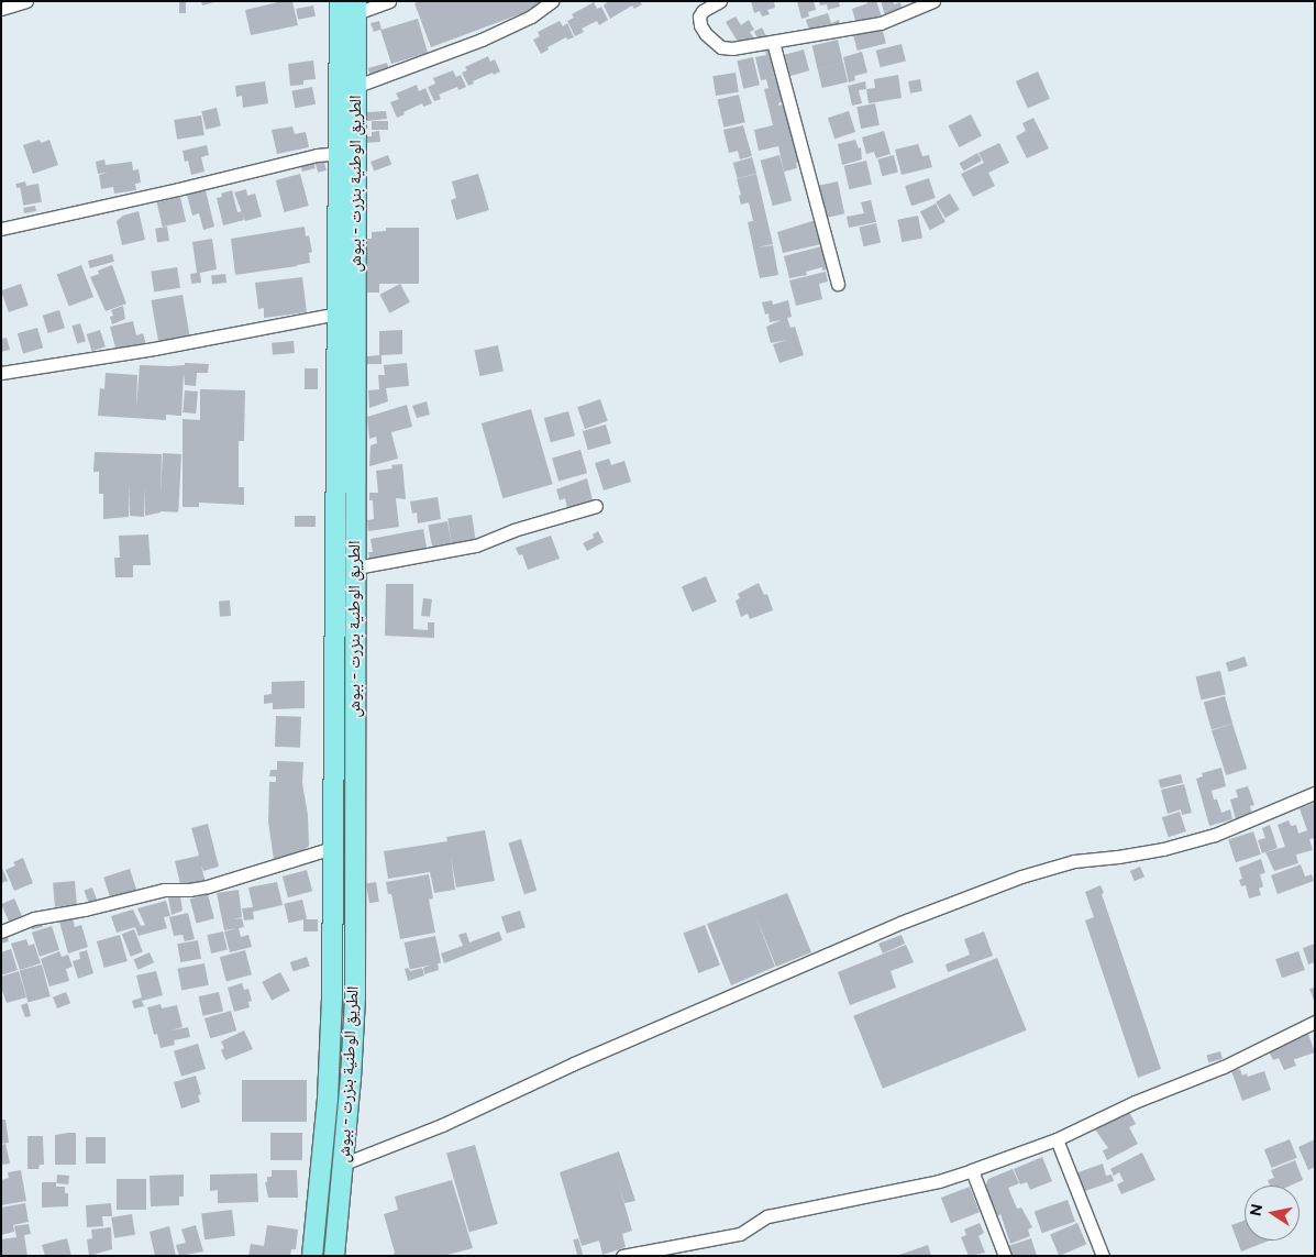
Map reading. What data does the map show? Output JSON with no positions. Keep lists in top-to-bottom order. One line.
{"streets":{"main road":["الطريق الوطنية بنزرت - ببوش"]},"north":"left"}
